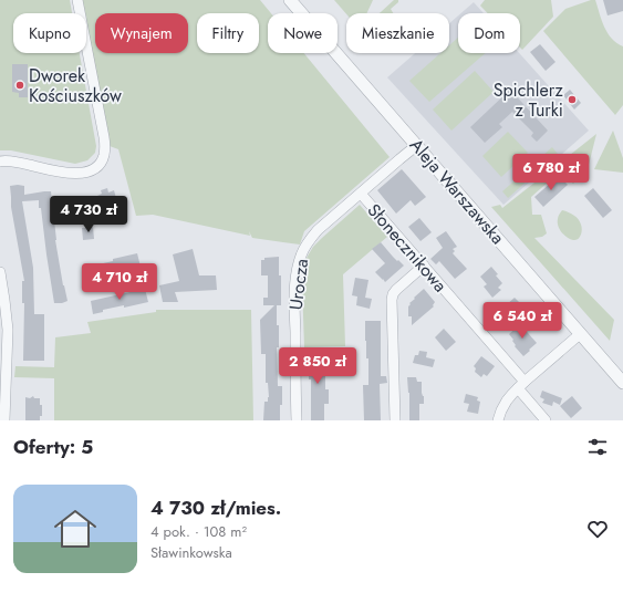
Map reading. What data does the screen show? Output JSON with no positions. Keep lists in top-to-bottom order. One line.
{"streets":{"street":["Aleja Warszawska","Słonecznikowa","Urocza"]},"crossings":[["Aleja Warszawska","Urocza"],["Słonecznikowa","Urocza"]],"places":["Dworek Kościuszków","Spichlerz z Turki"],"page":{"chip":["Kupno","Wynajem","Filtry","Nowe","Mieszkanie","Dom"],"price":["6 780 zł","4 730 zł","4 710 zł","6 540 zł","2 850 zł"],"heading":"Oferty: 5","list":[{"name":"4 730 zł/mies.","note":"4 pok. · 108 m² · Sławinkowska"}]}}
